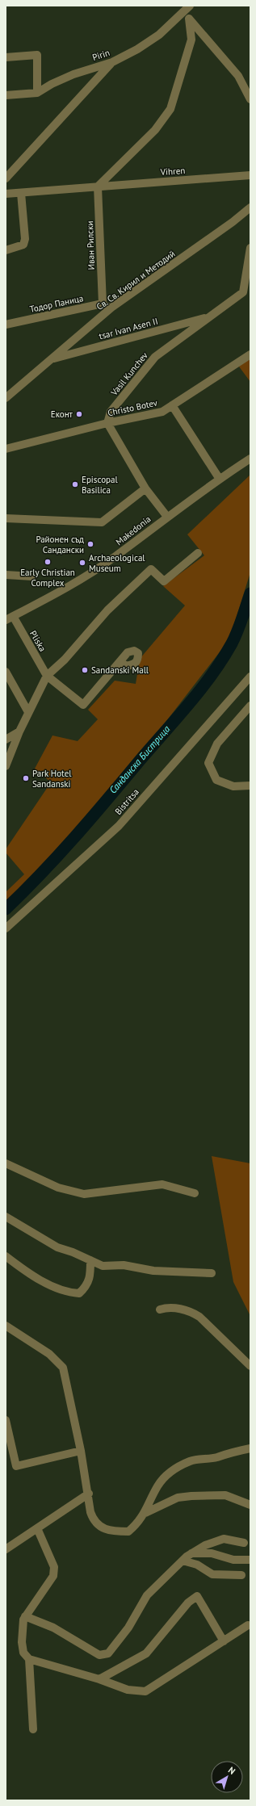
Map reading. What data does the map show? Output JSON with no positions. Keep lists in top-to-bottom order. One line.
{"streets":{"street":["Pirin","Vihren","Иван Рилски","Св. Св. Кирил и Методий","Тодор Паница","tsar Ivan Asen II","Vasil Kunchev","Christo Botev","Makedonia","Pliska","Bistritsa"]},"crossings":[["Vihren","Иван Рилски"],["Иван Рилски","Тодор Паница"],["Св. Св. Кирил и Методий","tsar Ivan Asen II"],["tsar Ivan Asen II","Vasil Kunchev"],["Vasil Kunchev","Christo Botev"],["Makedonia","Pliska"]],"water":["Санданска Бистрица"],"places":["Еконт","Еpiscopal Basilica","Районен съд Сандански","Early Christian Complex","Archaeological Museum","Sandanski Mall","Park Hotel Sandanski"],"north":"top right"}
